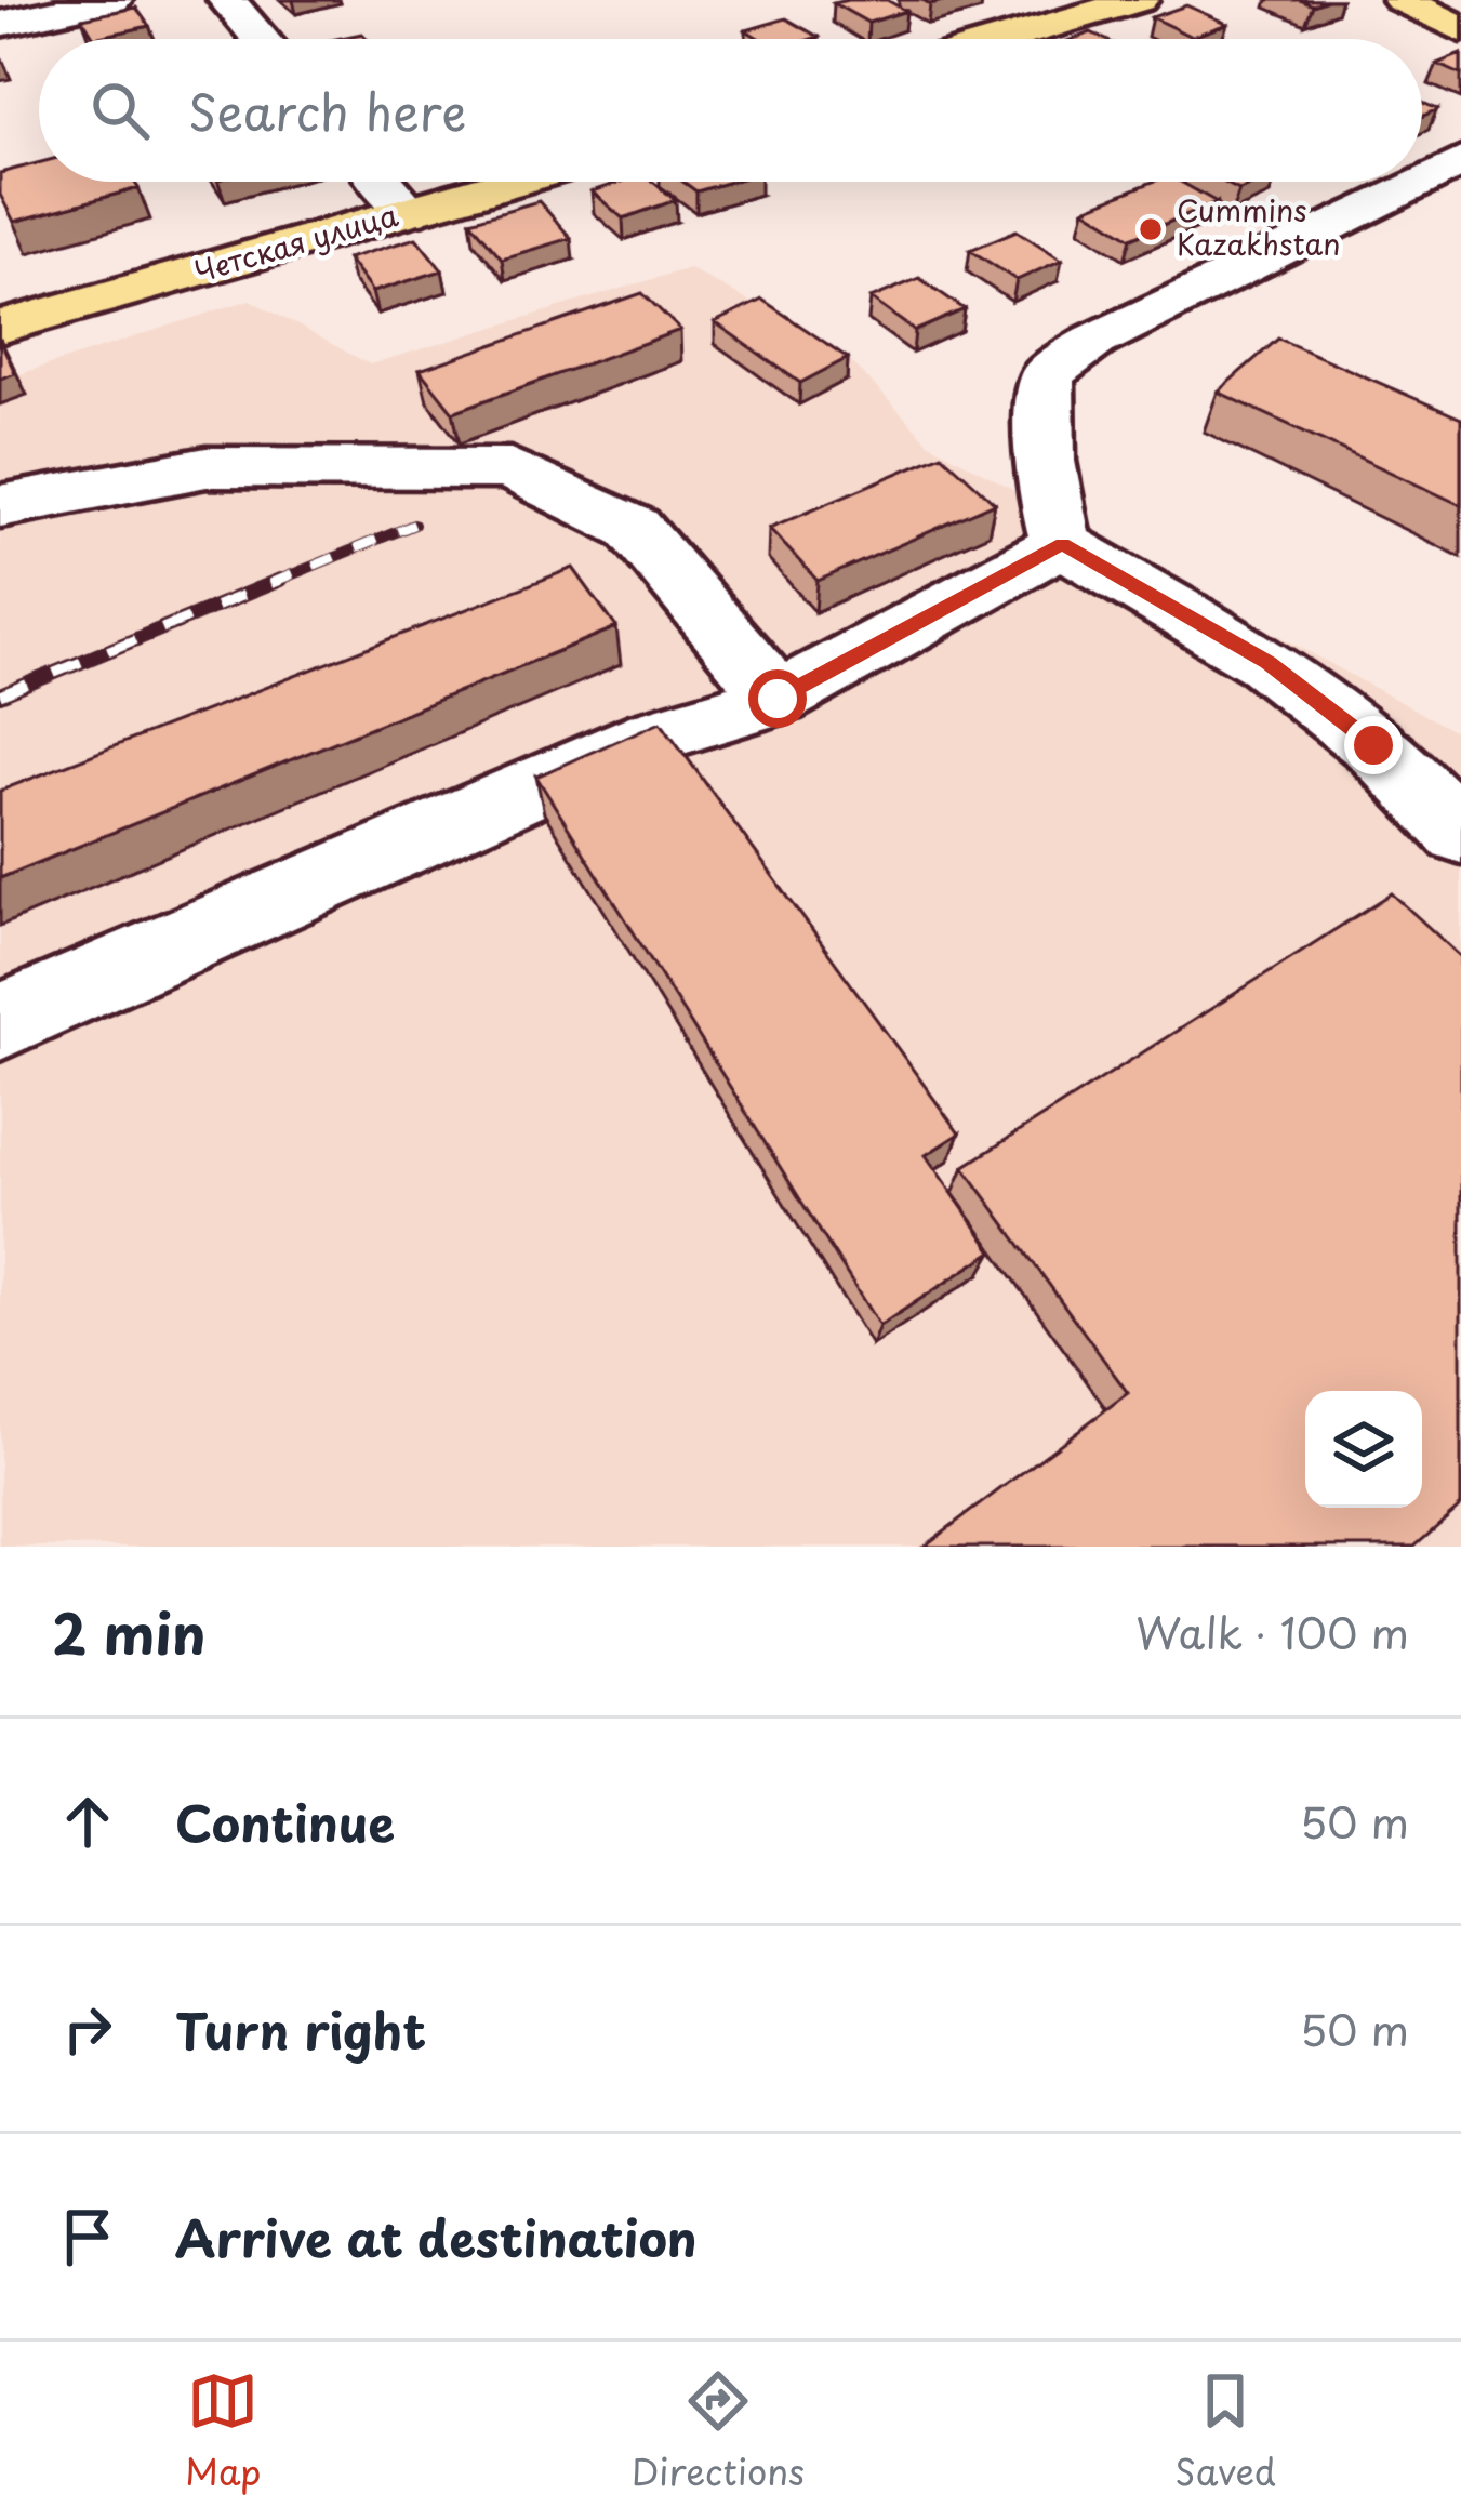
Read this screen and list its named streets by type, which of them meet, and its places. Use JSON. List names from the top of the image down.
{
  "streets": {
    "main road": ["Четская улица"]
  },
  "places": ["Cummins Kazakhstan"],
  "page": {
    "search": "Search here",
    "heading": ["2 min", "Walk · 100 m"],
    "list": [
      ["Continue", "50 m"],
      ["Turn right", "50 m"],
      "Arrive at destination"
    ],
    "nav": ["Map", "Directions", "Saved"]
  }
}
